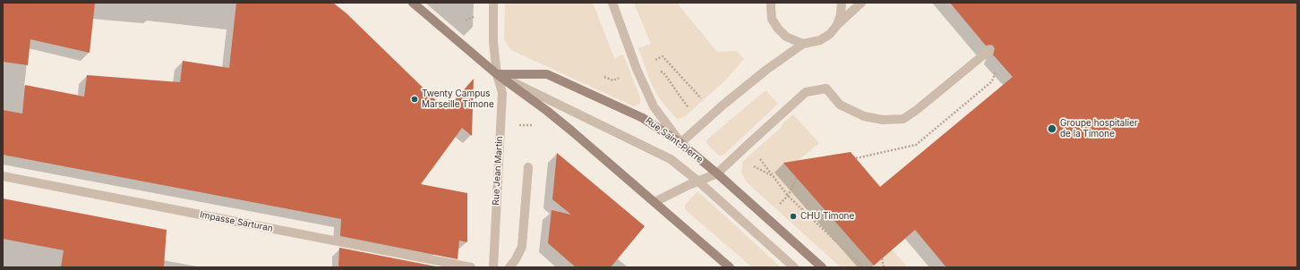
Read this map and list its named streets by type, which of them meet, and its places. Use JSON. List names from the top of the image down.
{
  "streets": {
    "main road": ["Rue Saint-Pierre"],
    "street": ["Rue Jean Martin", "Impasse Sarturan"]
  },
  "crossings": [
    ["Rue Saint-Pierre", "Rue Jean Martin"]
  ],
  "places": ["Twenty Campus Marseille Timone", "Groupe hospitalier de la Timone", "CHU Timone"]
}
